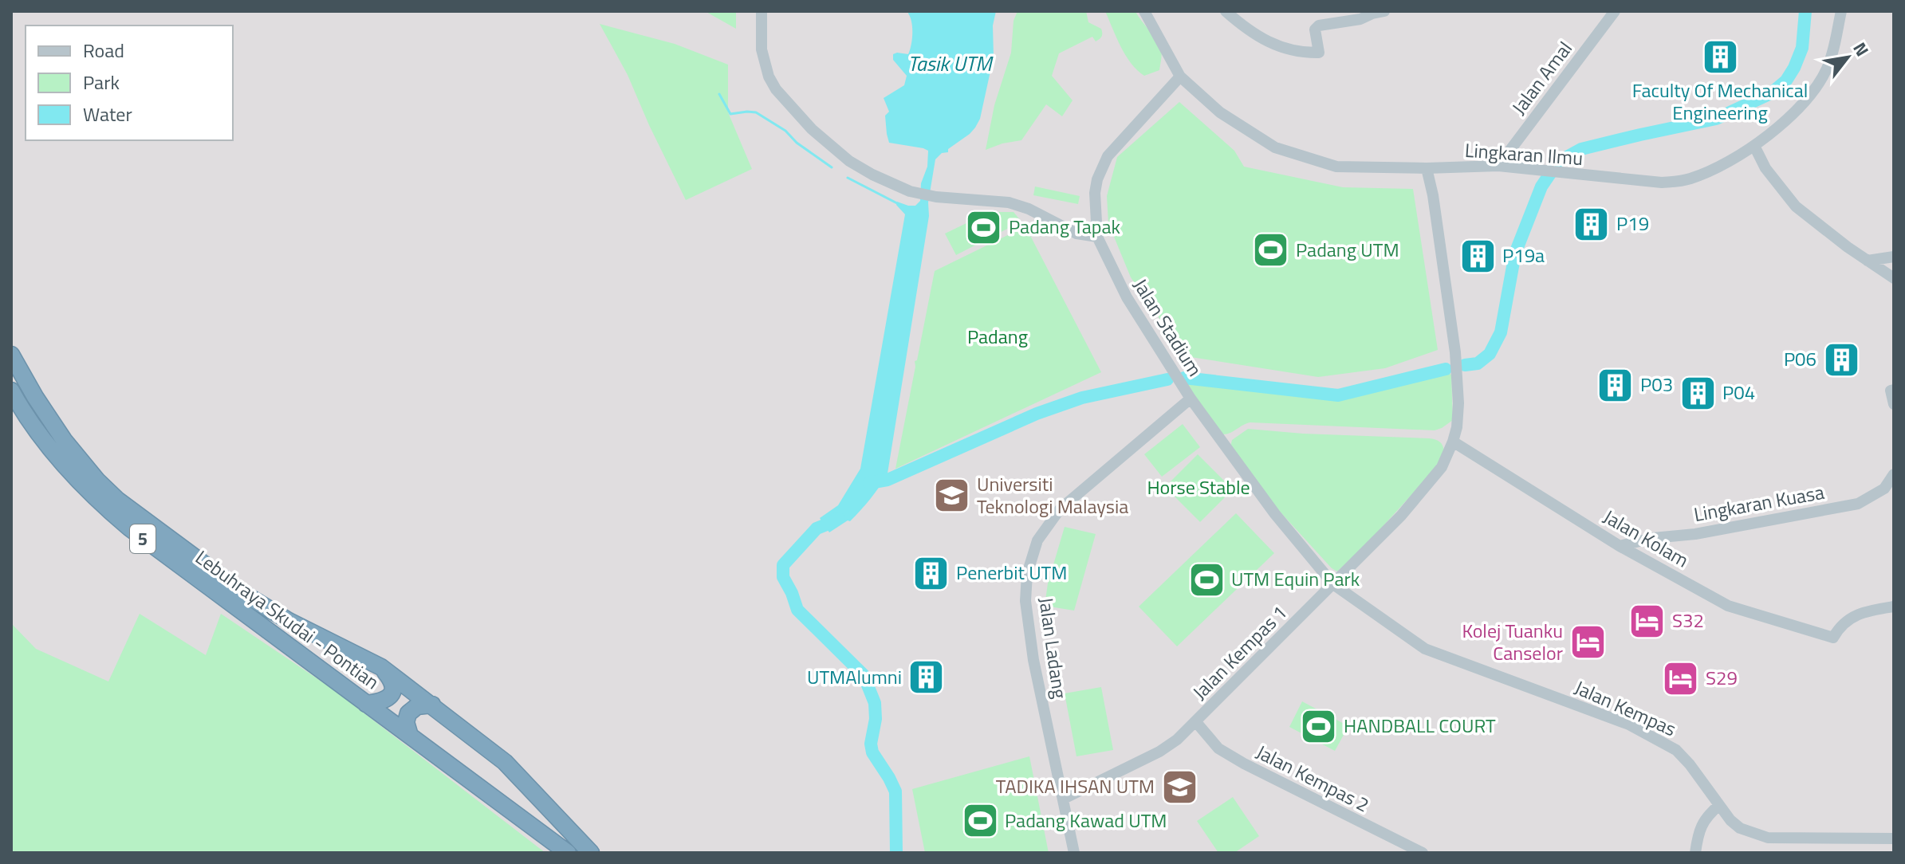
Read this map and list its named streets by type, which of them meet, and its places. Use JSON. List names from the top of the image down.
{
  "streets": {
    "highway": ["5", "Lebuhraya Skudai - Pontian"],
    "street": [
      "Jalan Amal",
      "Lingkaran Ilmu",
      "Jalan Stadium",
      "Lingkaran Kuasa",
      "Jalan Kolam",
      "Jalan Ladang",
      "Jalan Kempas 1",
      "Jalan Kempas",
      "Jalan Kempas 2"
    ]
  },
  "crossings": [
    ["Jalan Amal", "Lingkaran Ilmu"],
    ["Lingkaran Ilmu", "Jalan Stadium"],
    ["Lingkaran Ilmu", "Jalan Kempas 1"],
    ["Jalan Stadium", "Jalan Ladang"],
    ["Jalan Stadium", "Jalan Kempas 1"],
    ["Jalan Stadium", "Jalan Kempas"],
    ["Lingkaran Kuasa", "Jalan Kolam"],
    ["Jalan Kolam", "Jalan Kempas 1"],
    ["Jalan Ladang", "Jalan Kempas 1"],
    ["Jalan Kempas 1", "Jalan Kempas"],
    ["Jalan Kempas 1", "Jalan Kempas 2"]
  ],
  "water": ["Tasik UTM"],
  "parks": ["Padang", "Horse Stable"],
  "places": {
    "building": [
      "Faculty Of Mechanical Engineering",
      "P19",
      "P19a",
      "P06",
      "P03",
      "P04",
      "Penerbit UTM",
      "UTMAlumni"
    ],
    "sports": [
      "Padang Tapak",
      "Padang UTM",
      "UTM Equin Park",
      "HANDBALL COURT",
      "Padang Kawad UTM"
    ],
    "school or university": ["Universiti Teknologi Malaysia", "TADIKA IHSAN UTM"],
    "hotel": ["S32", "Kolej Tuanku Canselor", "S29"]
  },
  "legend": ["Road", "Park", "Water"],
  "north": "top right"
}
